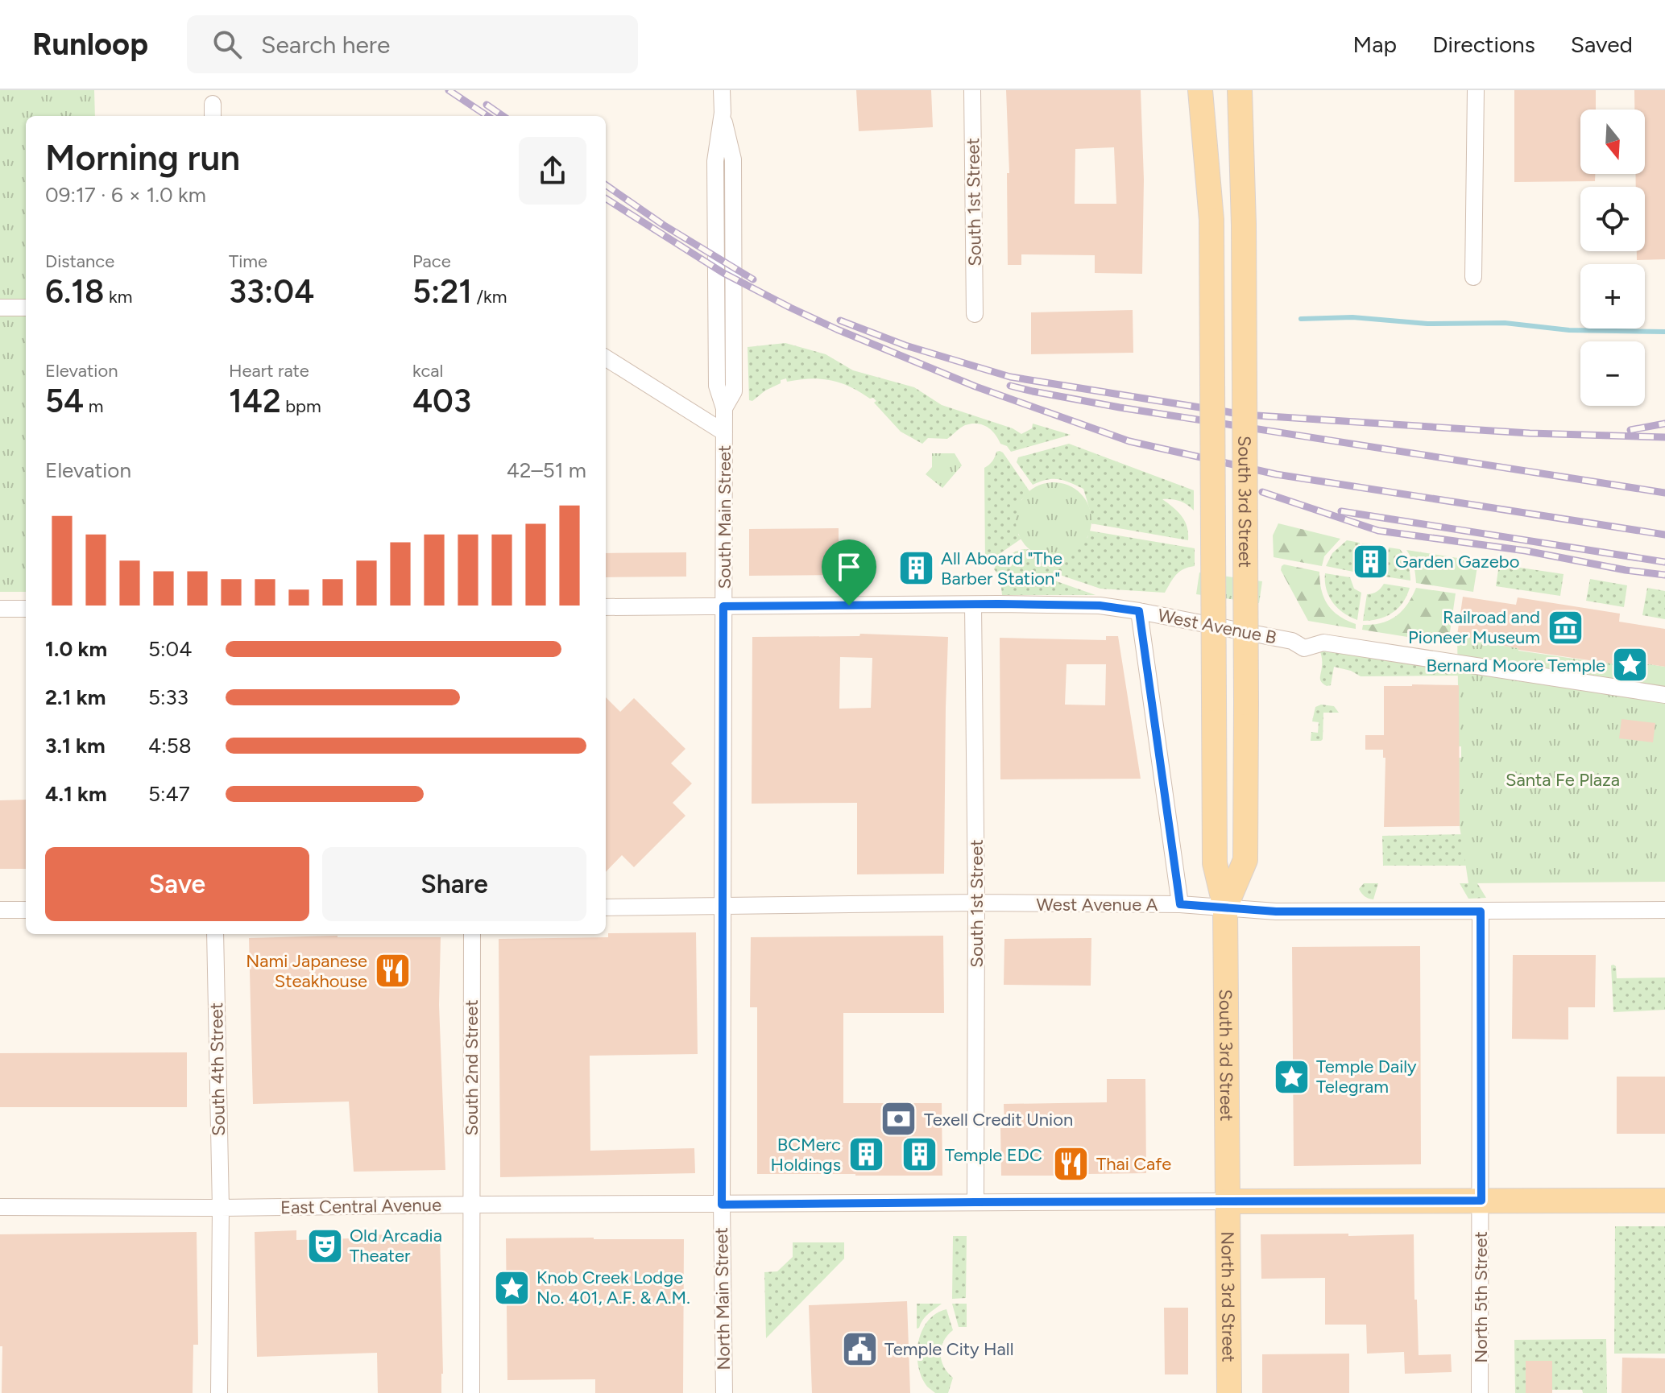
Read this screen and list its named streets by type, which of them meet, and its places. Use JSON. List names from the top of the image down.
{
  "streets": {
    "main road": ["South 3rd Street", "North 3rd Street"],
    "street": [
      "South 1st Street",
      "South Main Street",
      "West Avenue B",
      "West Avenue A",
      "South 2nd Street",
      "South 4th Street",
      "East Central Avenue",
      "North 5th Street",
      "North Main Street"
    ]
  },
  "crossings": [
    ["South 1st Street", "West Avenue B"],
    ["South 1st Street", "West Avenue A"],
    ["South 1st Street", "East Central Avenue"],
    ["South 3rd Street", "West Avenue A"],
    ["South 3rd Street", "East Central Avenue"],
    ["South 3rd Street", "North 3rd Street"],
    ["South Main Street", "West Avenue B"],
    ["South Main Street", "West Avenue A"],
    ["South Main Street", "East Central Avenue"],
    ["South Main Street", "North Main Street"],
    ["West Avenue A", "North 5th Street"],
    ["South 2nd Street", "East Central Avenue"],
    ["South 4th Street", "East Central Avenue"],
    ["East Central Avenue", "North 3rd Street"],
    ["East Central Avenue", "North Main Street"]
  ],
  "parks": ["Santa Fe Plaza"],
  "places": {
    "building": [
      "Garden Gazebo",
      "All Aboard \"The Barber Station\"",
      "BCMerc Holdings",
      "Temple EDC"
    ],
    "museum": ["Railroad and Pioneer Museum"],
    "place": ["Bernard Moore Temple", "Temple Daily Telegram", "Knob Creek Lodge No. 401, A.F. & A.M."],
    "restaurant": ["Nami Japanese Steakhouse", "Thai Cafe"],
    "bank": ["Texell Credit Union"],
    "theatre": ["Old Arcadia Theater"],
    "public building": ["Temple City Hall"]
  },
  "north": "bottom",
  "page": {
    "header": "Runloop",
    "search": "Search here",
    "nav": ["Map", "Directions", "Saved"],
    "map_buttons": ["+", "−"],
    "heading": ["Morning run", "09:17 · 6 × 1.0 km"],
    "stats": [
      ["Distance", "6.18 km"],
      ["Time", "33:04"],
      ["Pace", "5:21 /km"],
      ["Elevation", "54 m"],
      ["Heart rate", "142 bpm"],
      ["kcal", "403"]
    ],
    "chart": ["Elevation", "42–51 m"],
    "list": [
      {
        "name": "1.0 km",
        "note": "5:04"
      },
      {
        "name": "2.1 km",
        "note": "5:33"
      },
      {
        "name": "3.1 km",
        "note": "4:58"
      },
      {
        "name": "4.1 km",
        "note": "5:47"
      }
    ],
    "buttons": ["Save", "Share"]
  }
}
